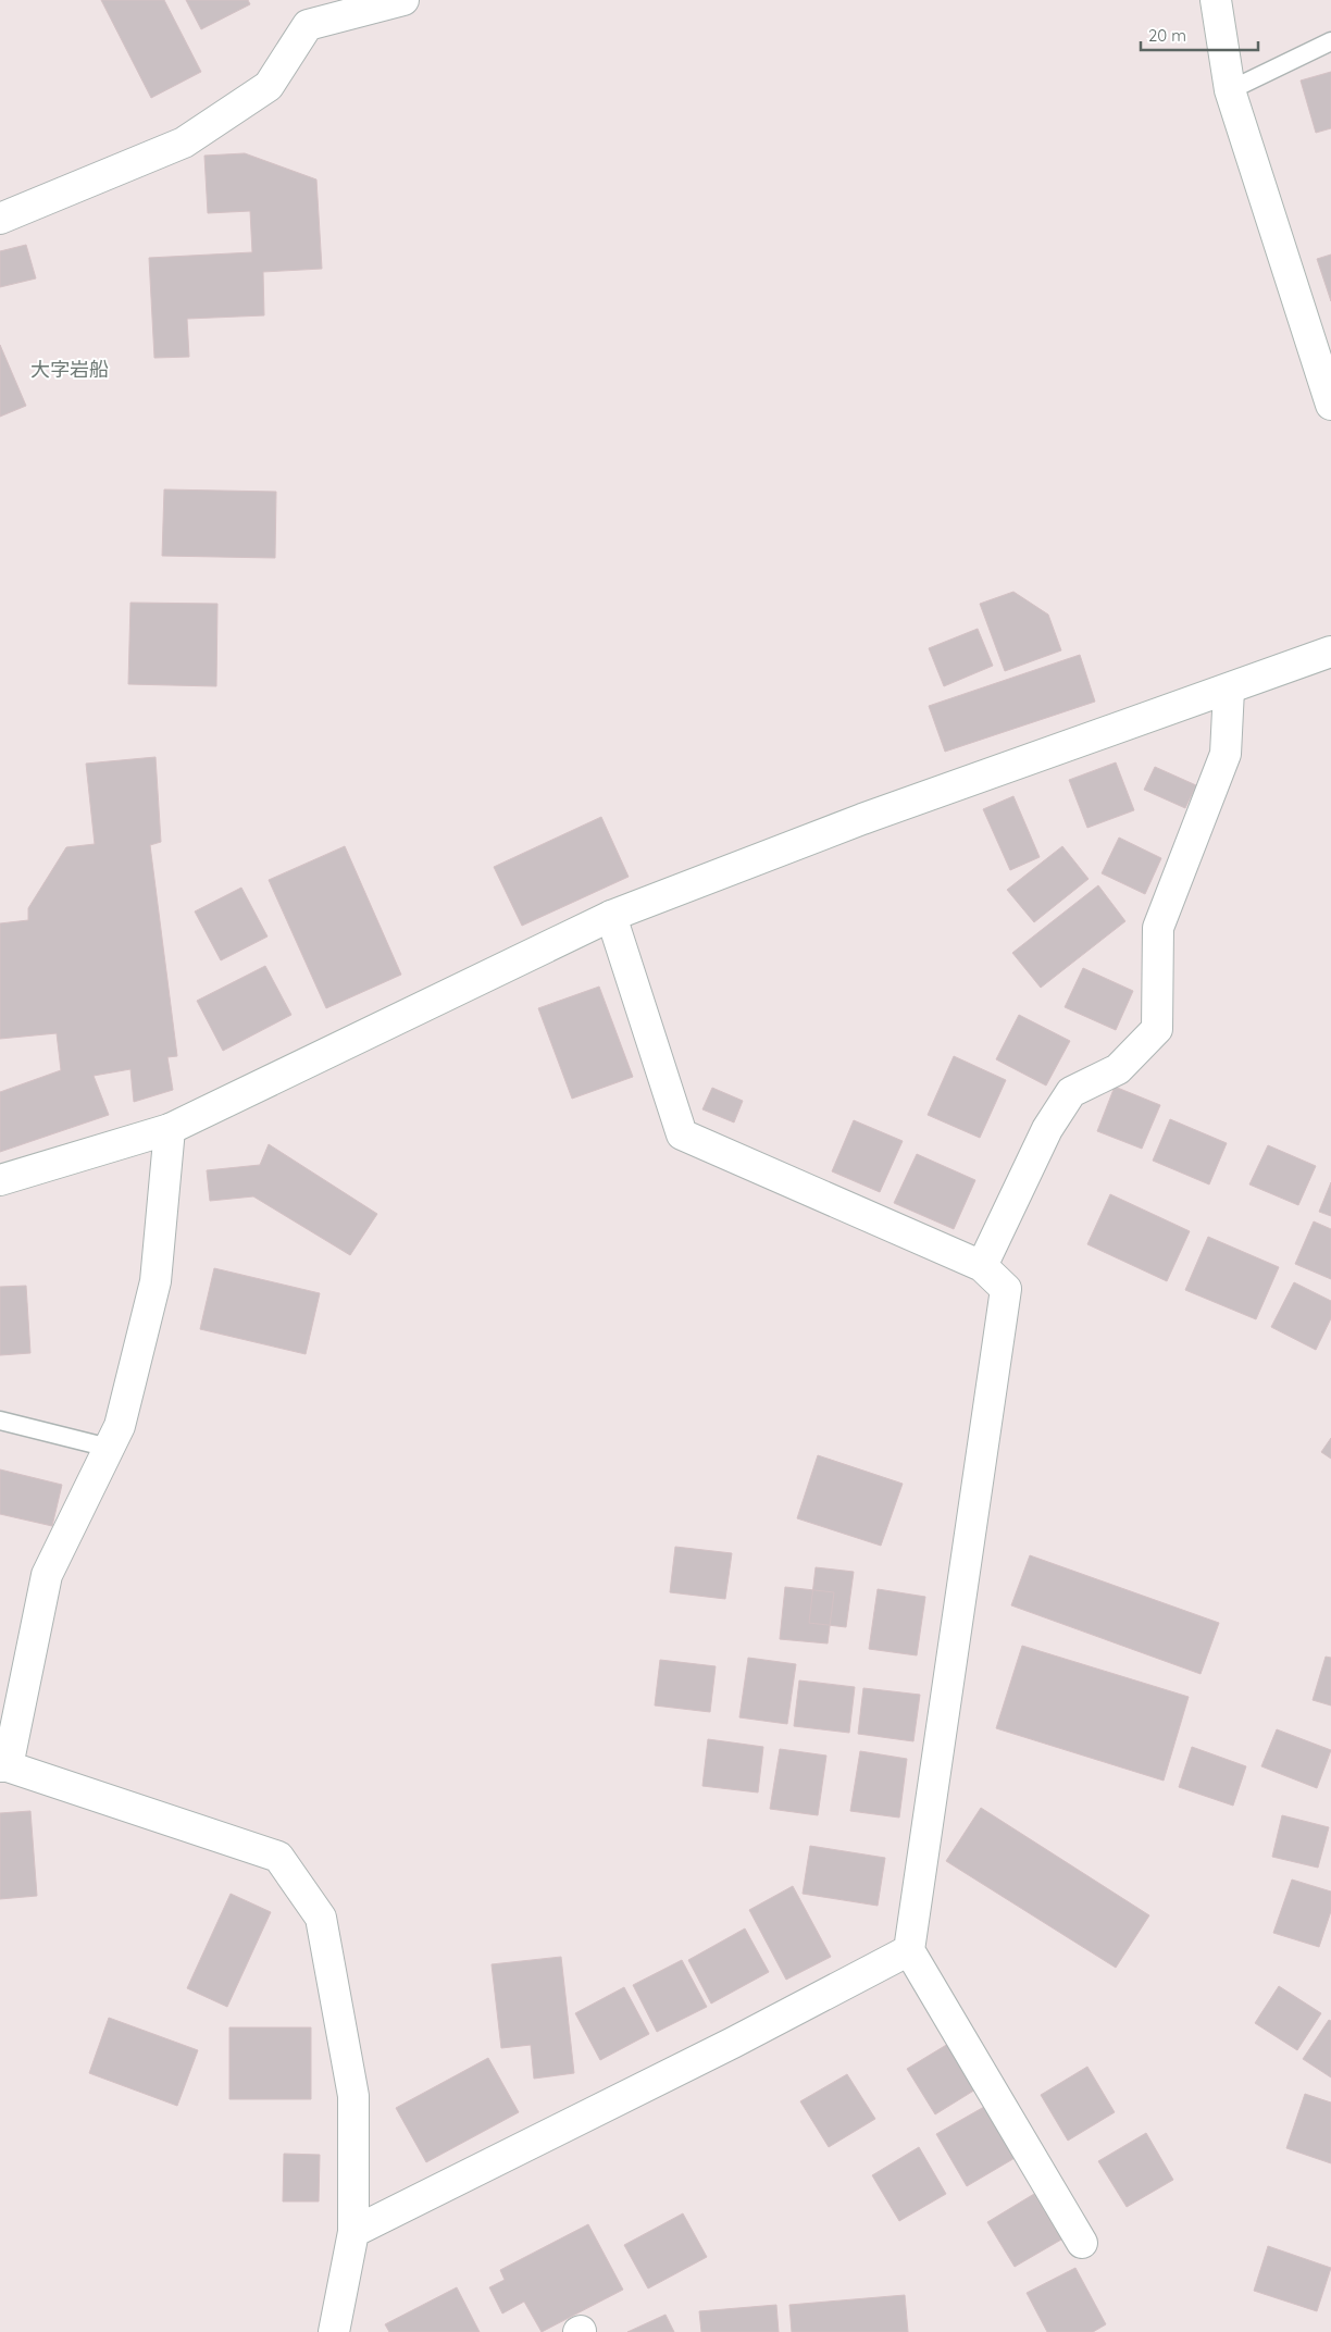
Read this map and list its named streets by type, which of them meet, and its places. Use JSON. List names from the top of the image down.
{
  "districts": ["大字岩船"],
  "scale_bar": "20 m"
}
